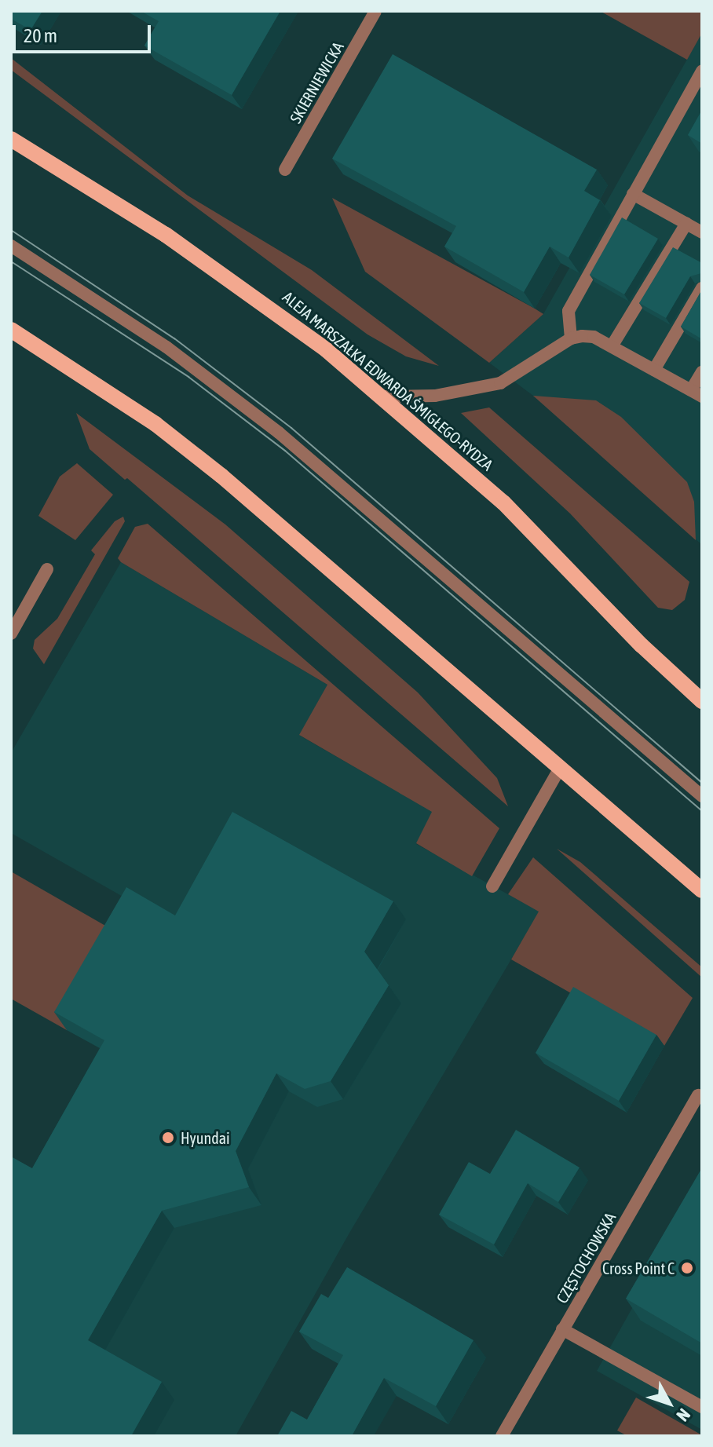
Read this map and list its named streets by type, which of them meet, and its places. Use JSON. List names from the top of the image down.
{
  "streets": {
    "main road": ["ALEJA MARSZAŁKA EDWARDA ŚMIGŁEGO-RYDZA"],
    "street": ["SKIERNIEWICKA", "CZĘSTOCHOWSKA"]
  },
  "places": ["Hyundai", "Cross Point C"],
  "scale_bar": "20 m",
  "north": "bottom right"
}
